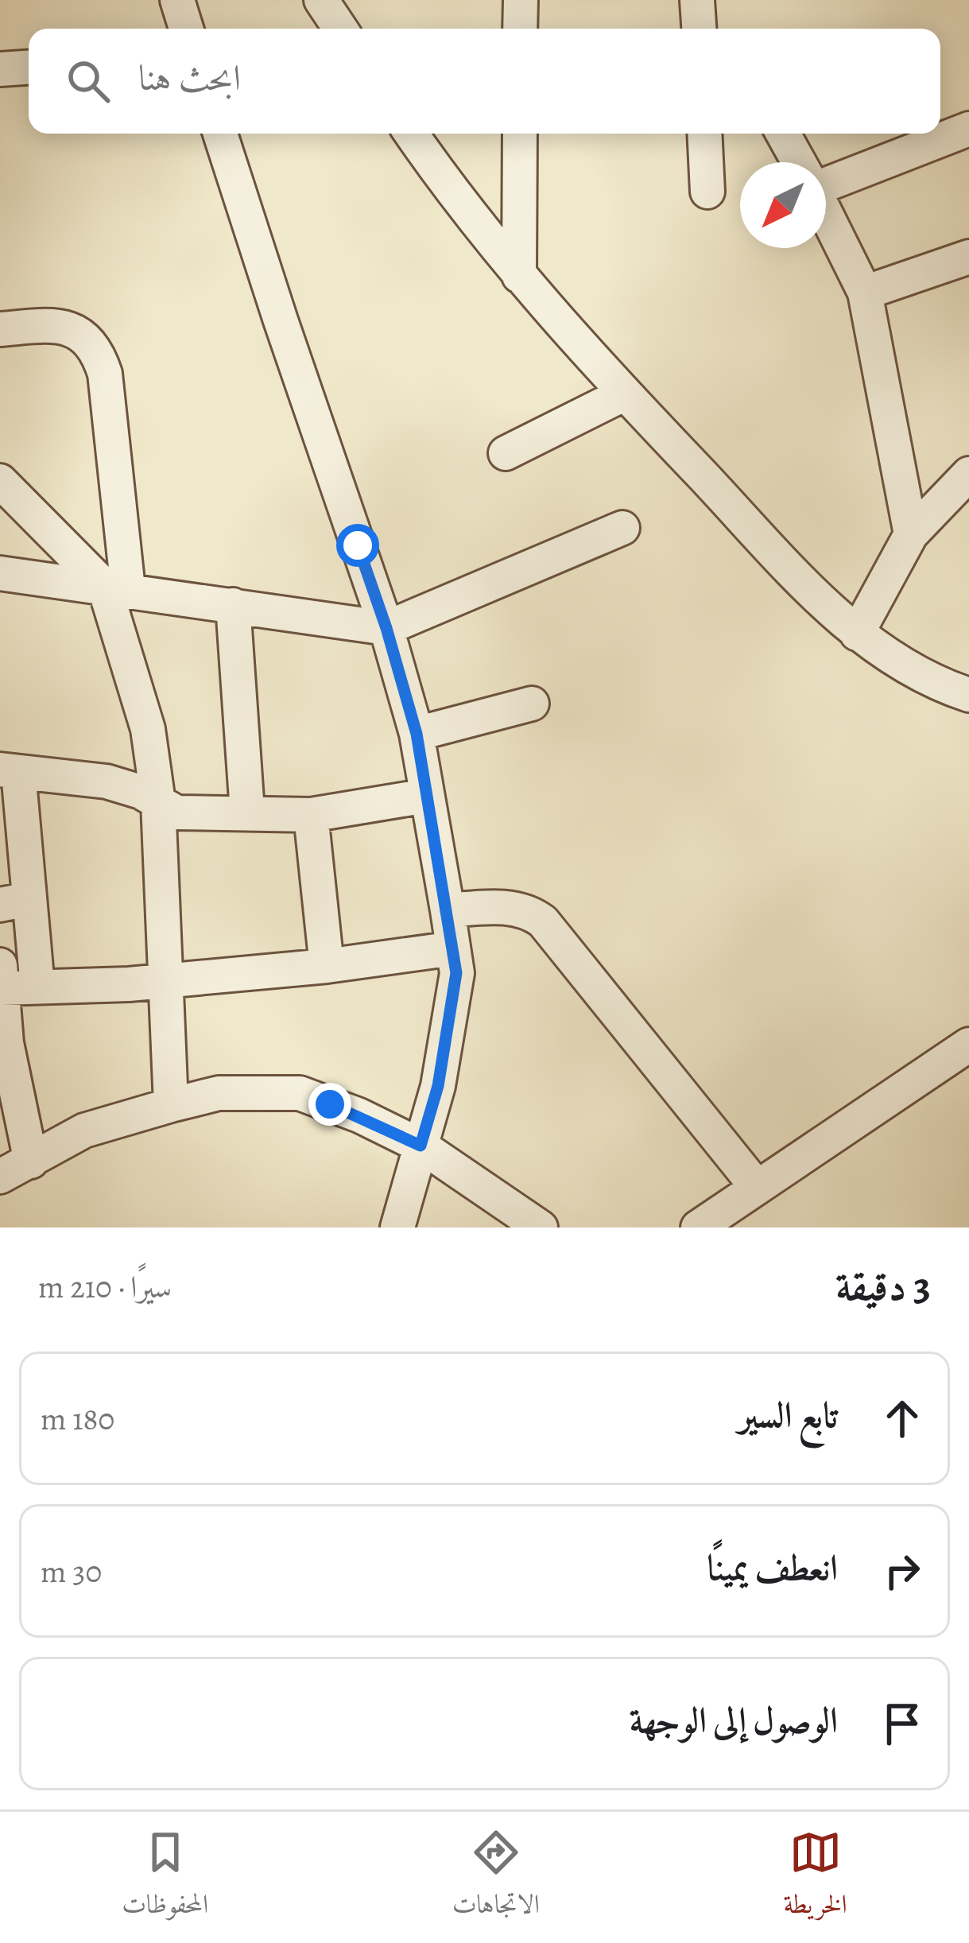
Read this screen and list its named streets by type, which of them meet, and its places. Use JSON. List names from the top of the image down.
{
  "north": "bottom left",
  "page": {
    "search": "ابحث هنا",
    "heading": ["3 دقيقة", "سيرًا · 210 m"],
    "list": [
      ["تابع السير", "180 m"],
      ["انعطف يمينًا", "30 m"],
      "الوصول إلى الوجهة"
    ],
    "nav": ["الخريطة", "الاتجاهات", "المحفوظات"]
  }
}
